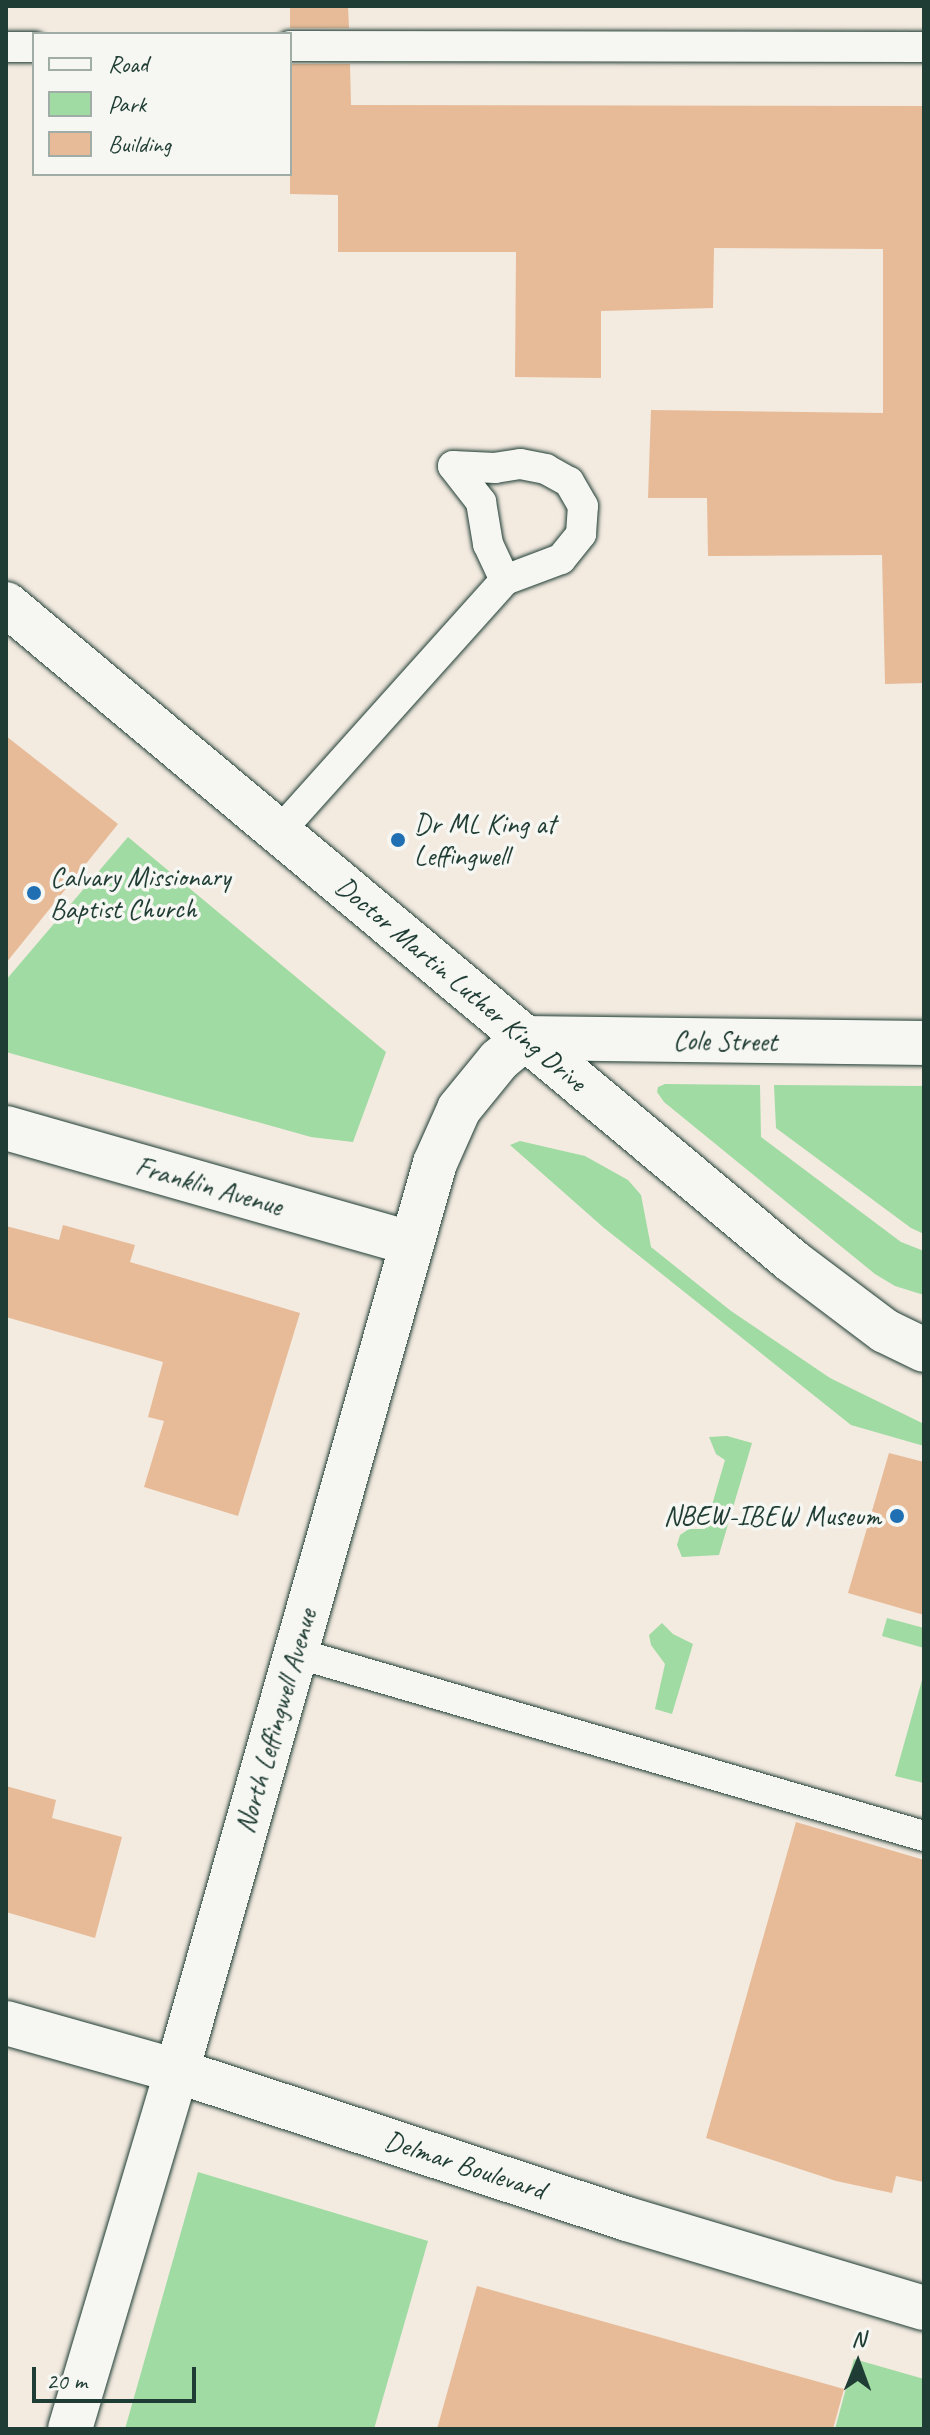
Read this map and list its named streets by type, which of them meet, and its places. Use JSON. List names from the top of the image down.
{
  "streets": {
    "street": [
      "Doctor Martin Luther King Drive",
      "Cole Street",
      "Franklin Avenue",
      "North Leffingwell Avenue",
      "Delmar Boulevard"
    ]
  },
  "crossings": [
    ["Doctor Martin Luther King Drive", "Cole Street"],
    ["Doctor Martin Luther King Drive", "North Leffingwell Avenue"],
    ["Cole Street", "North Leffingwell Avenue"],
    ["Franklin Avenue", "North Leffingwell Avenue"],
    ["North Leffingwell Avenue", "Delmar Boulevard"]
  ],
  "places": ["Dr ML King at Leffingwell", "Calvary Missionary Baptist Church", "NBEW-IBEW Museum"],
  "legend": ["Road", "Park", "Building"],
  "scale_bar": "20 m",
  "north": "top"
}
